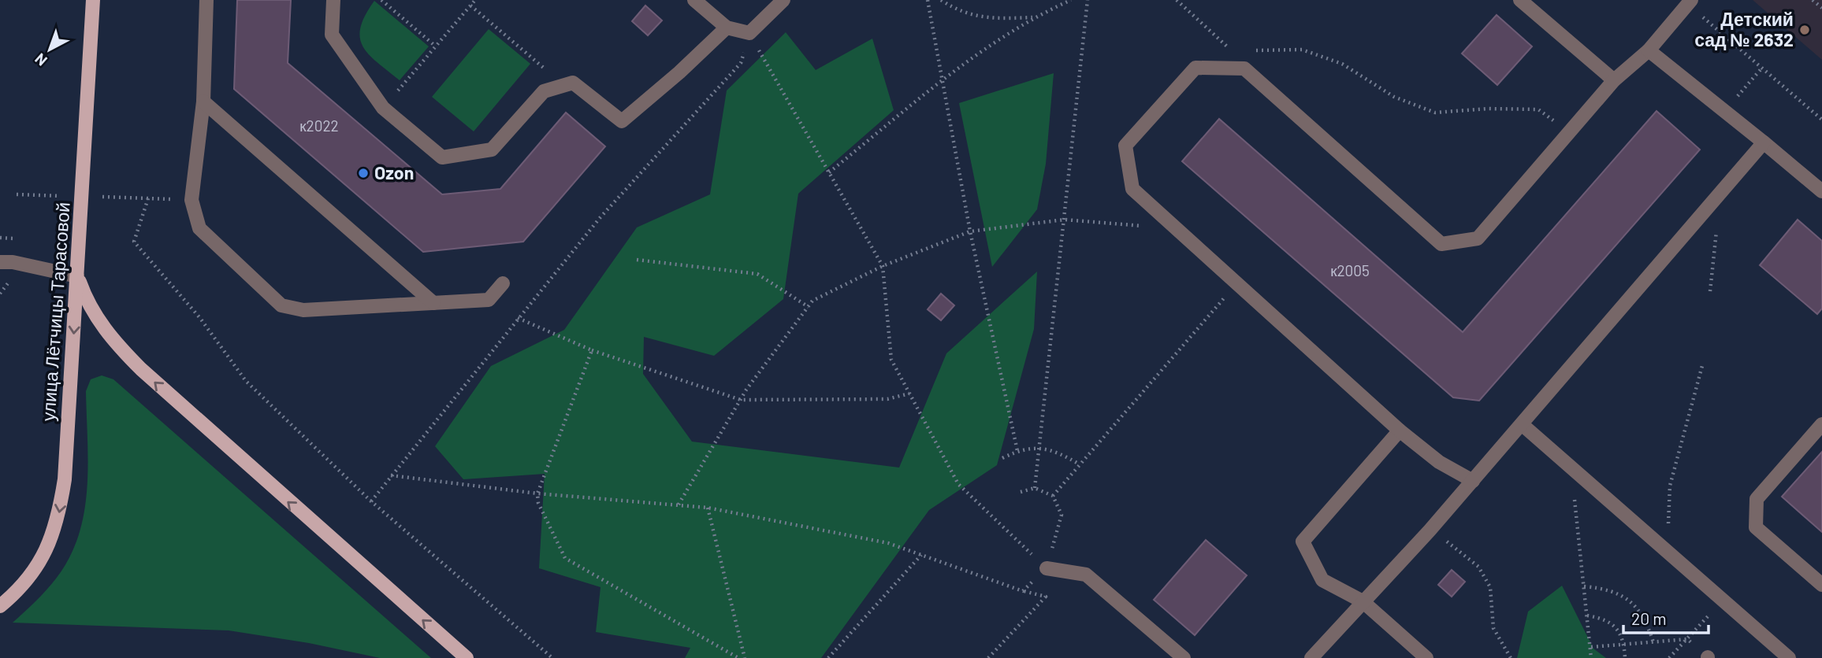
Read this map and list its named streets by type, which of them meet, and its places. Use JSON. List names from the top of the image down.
{
  "streets": {
    "main road": ["улица Лётчицы Тарасовой"]
  },
  "one_way": ["улица Лётчицы Тарасовой"],
  "places": ["Детский сад № 2632", "Ozon"],
  "house_numbers": ["к2022", "к2005"],
  "scale_bar": "20 m",
  "north": "bottom left"
}
